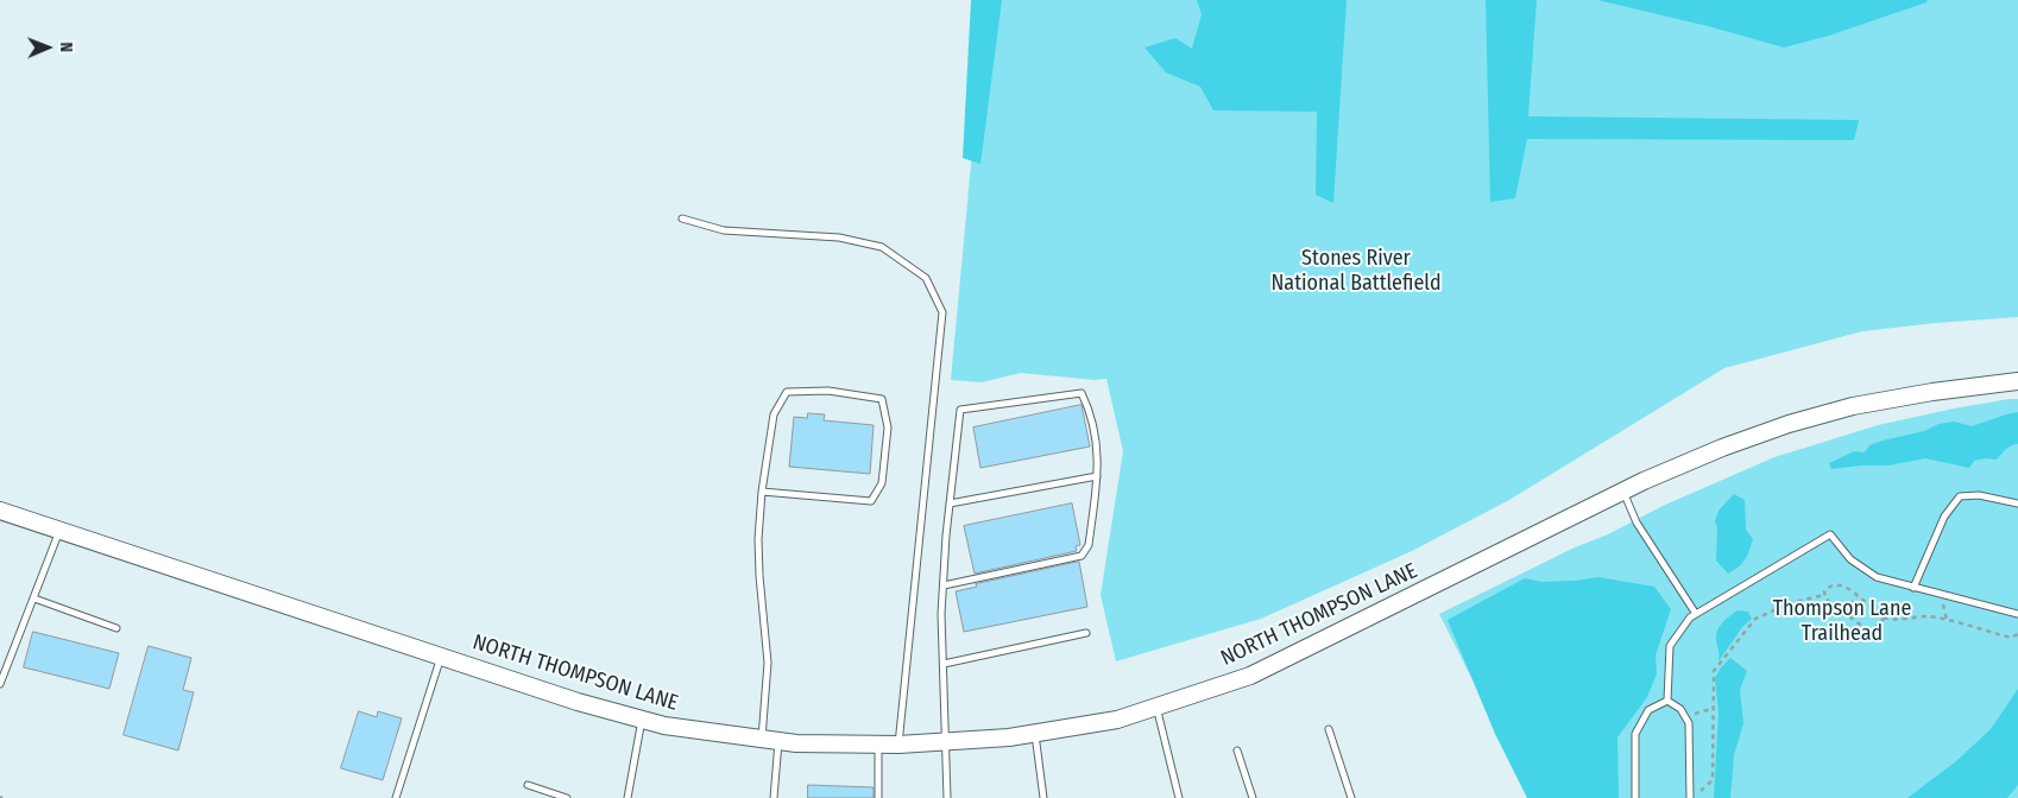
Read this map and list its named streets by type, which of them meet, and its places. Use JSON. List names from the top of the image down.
{
  "streets": {
    "main road": ["NORTH THOMPSON LANE"]
  },
  "parks": ["Stones River National Battlefield", "Thompson Lane Trailhead"],
  "north": "right"
}
